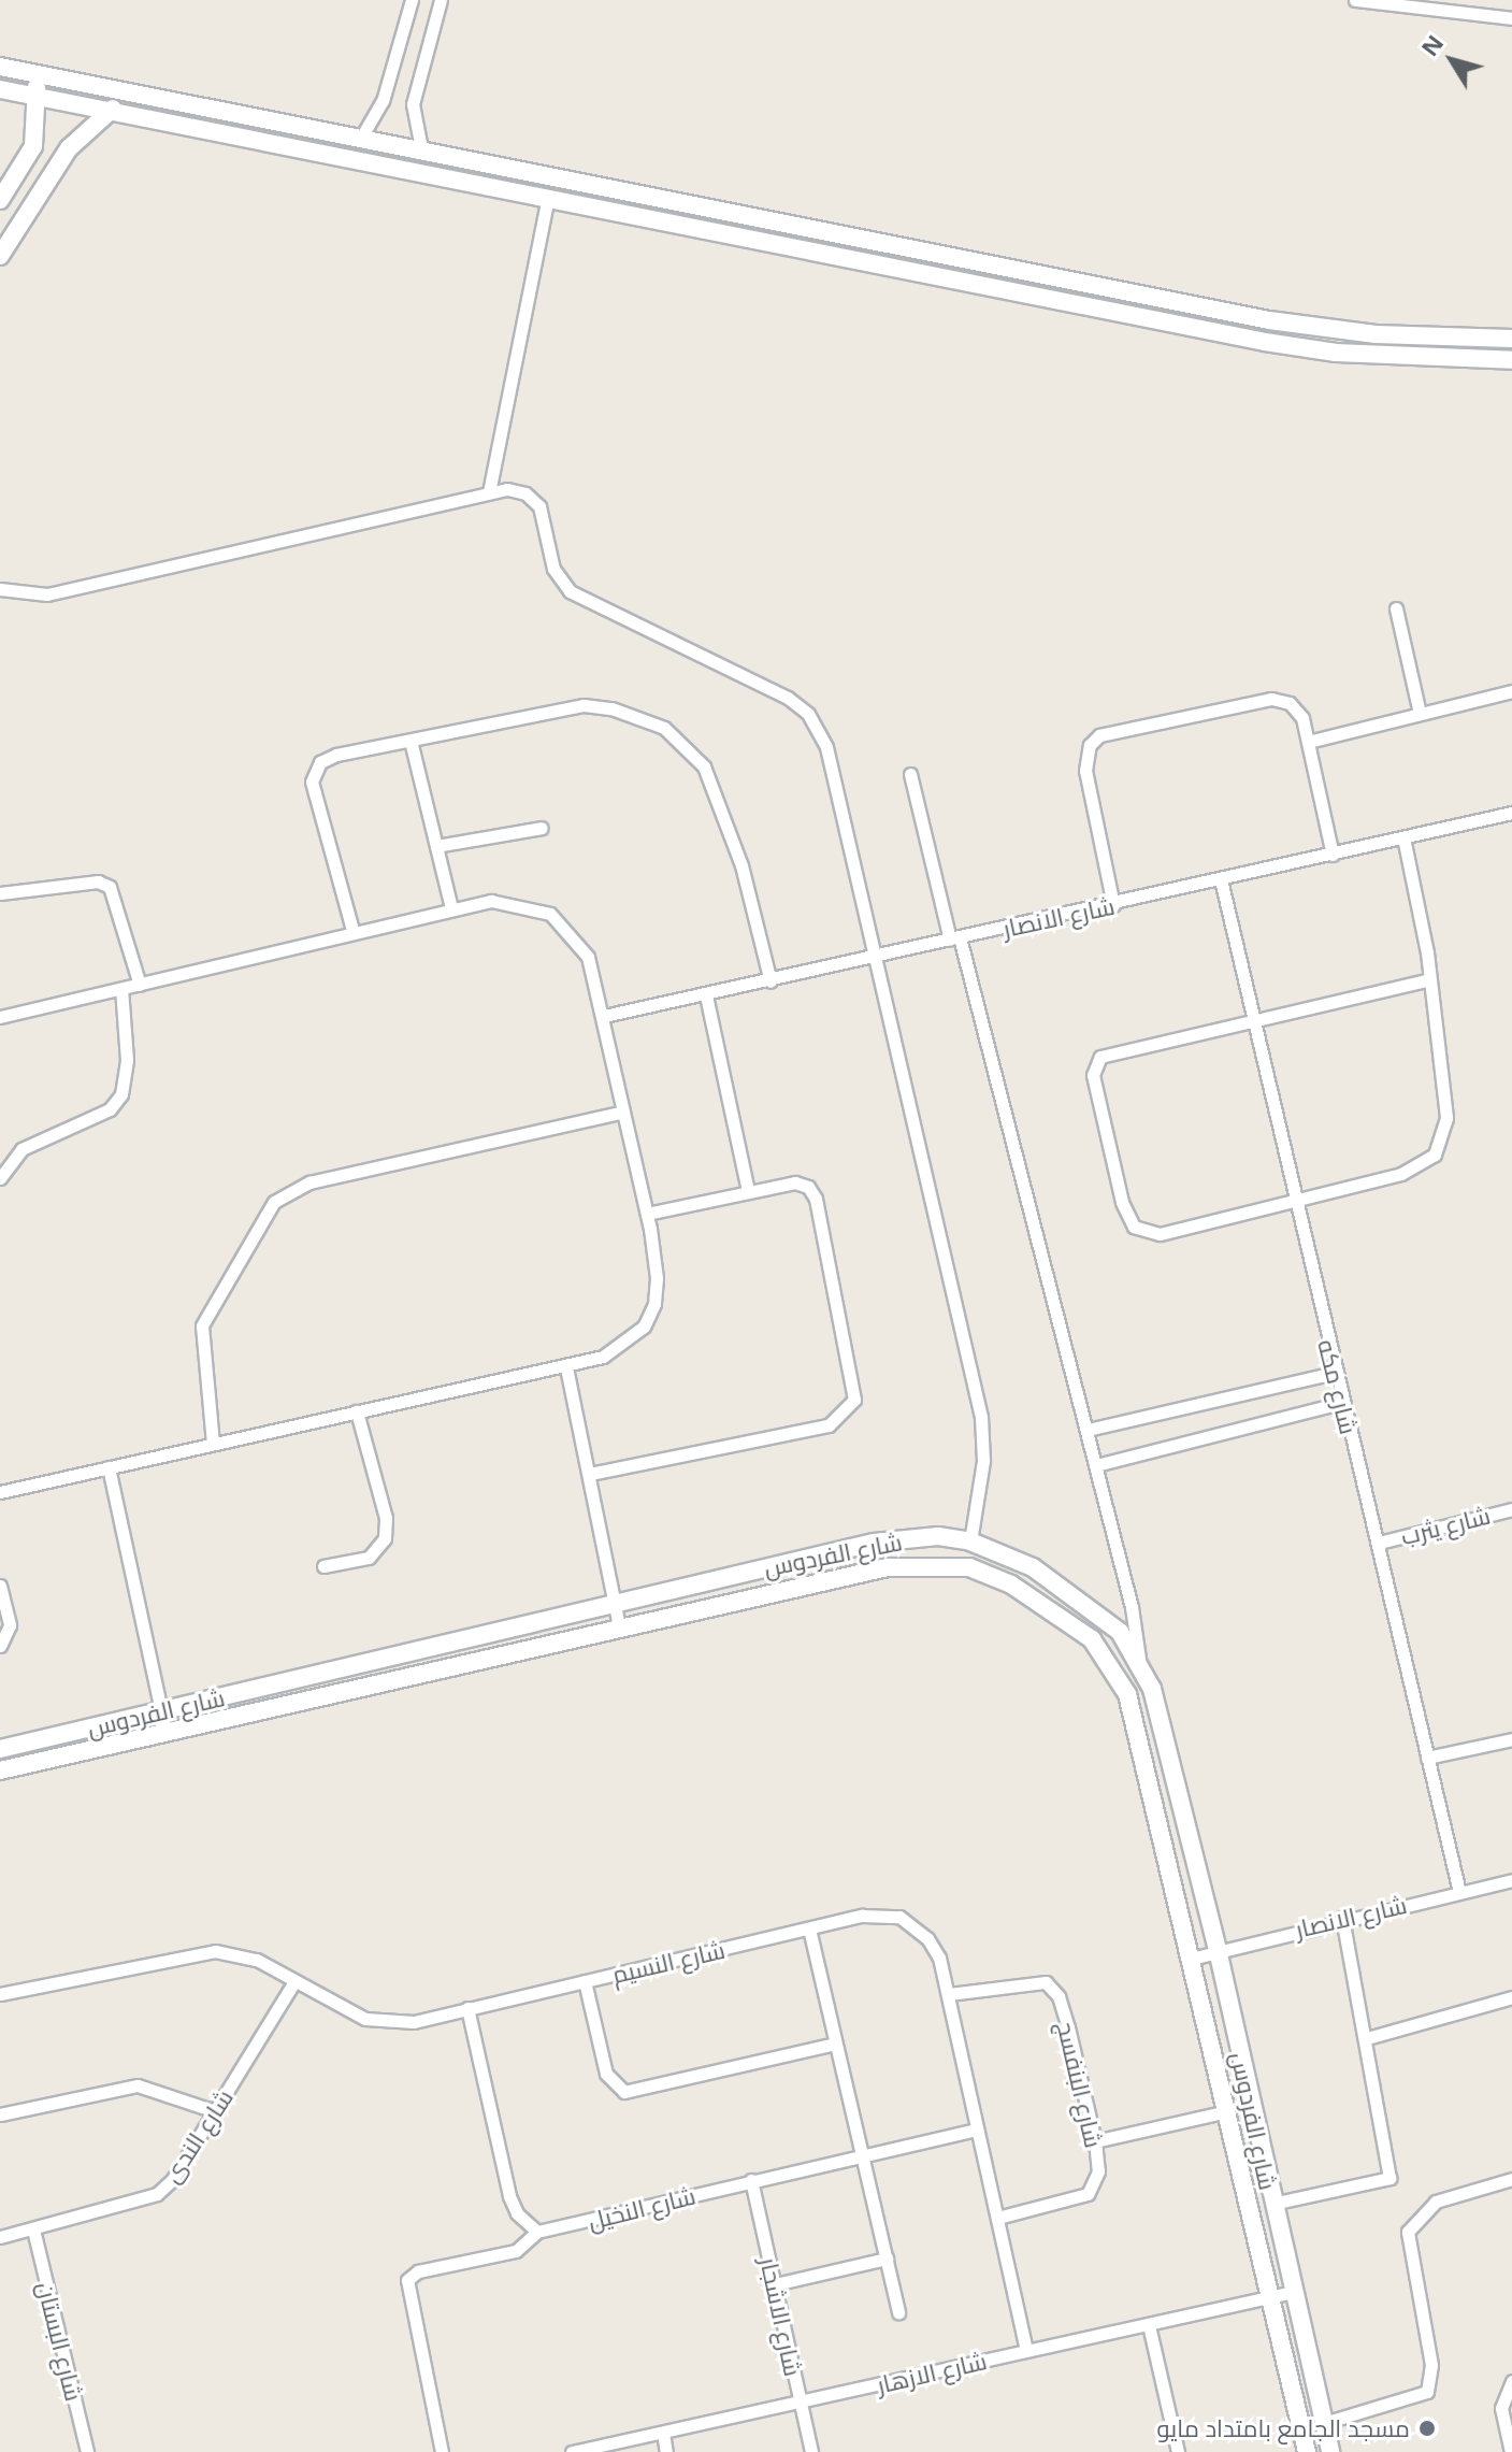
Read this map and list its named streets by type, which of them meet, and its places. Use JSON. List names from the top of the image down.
{
  "streets": {
    "street": [
      "شارع الانصار",
      "شارع مكه",
      "شارع يثرب",
      "شارع الفردوس",
      "شارع النسيم",
      "شارع البنفسج",
      "شارع الندى",
      "شارع النخيل",
      "شارع الاشجار",
      "شارع البستان",
      "شارع الازهار"
    ]
  },
  "crossings": [
    ["شارع الانصار", "شارع مكه"],
    ["شارع الانصار", "شارع الفردوس"],
    ["شارع مكه", "شارع يثرب"],
    ["شارع الفردوس", "شارع الازهار"],
    ["شارع النسيم", "شارع البنفسج"],
    ["شارع النسيم", "شارع الندى"],
    ["شارع النسيم", "شارع النخيل"],
    ["شارع النسيم", "شارع الازهار"],
    ["شارع الندى", "شارع البستان"],
    ["شارع النخيل", "شارع الاشجار"],
    ["شارع الاشجار", "شارع الازهار"]
  ],
  "places": ["مسجد الجامع بامتداد مايو"],
  "north": "top left"
}
